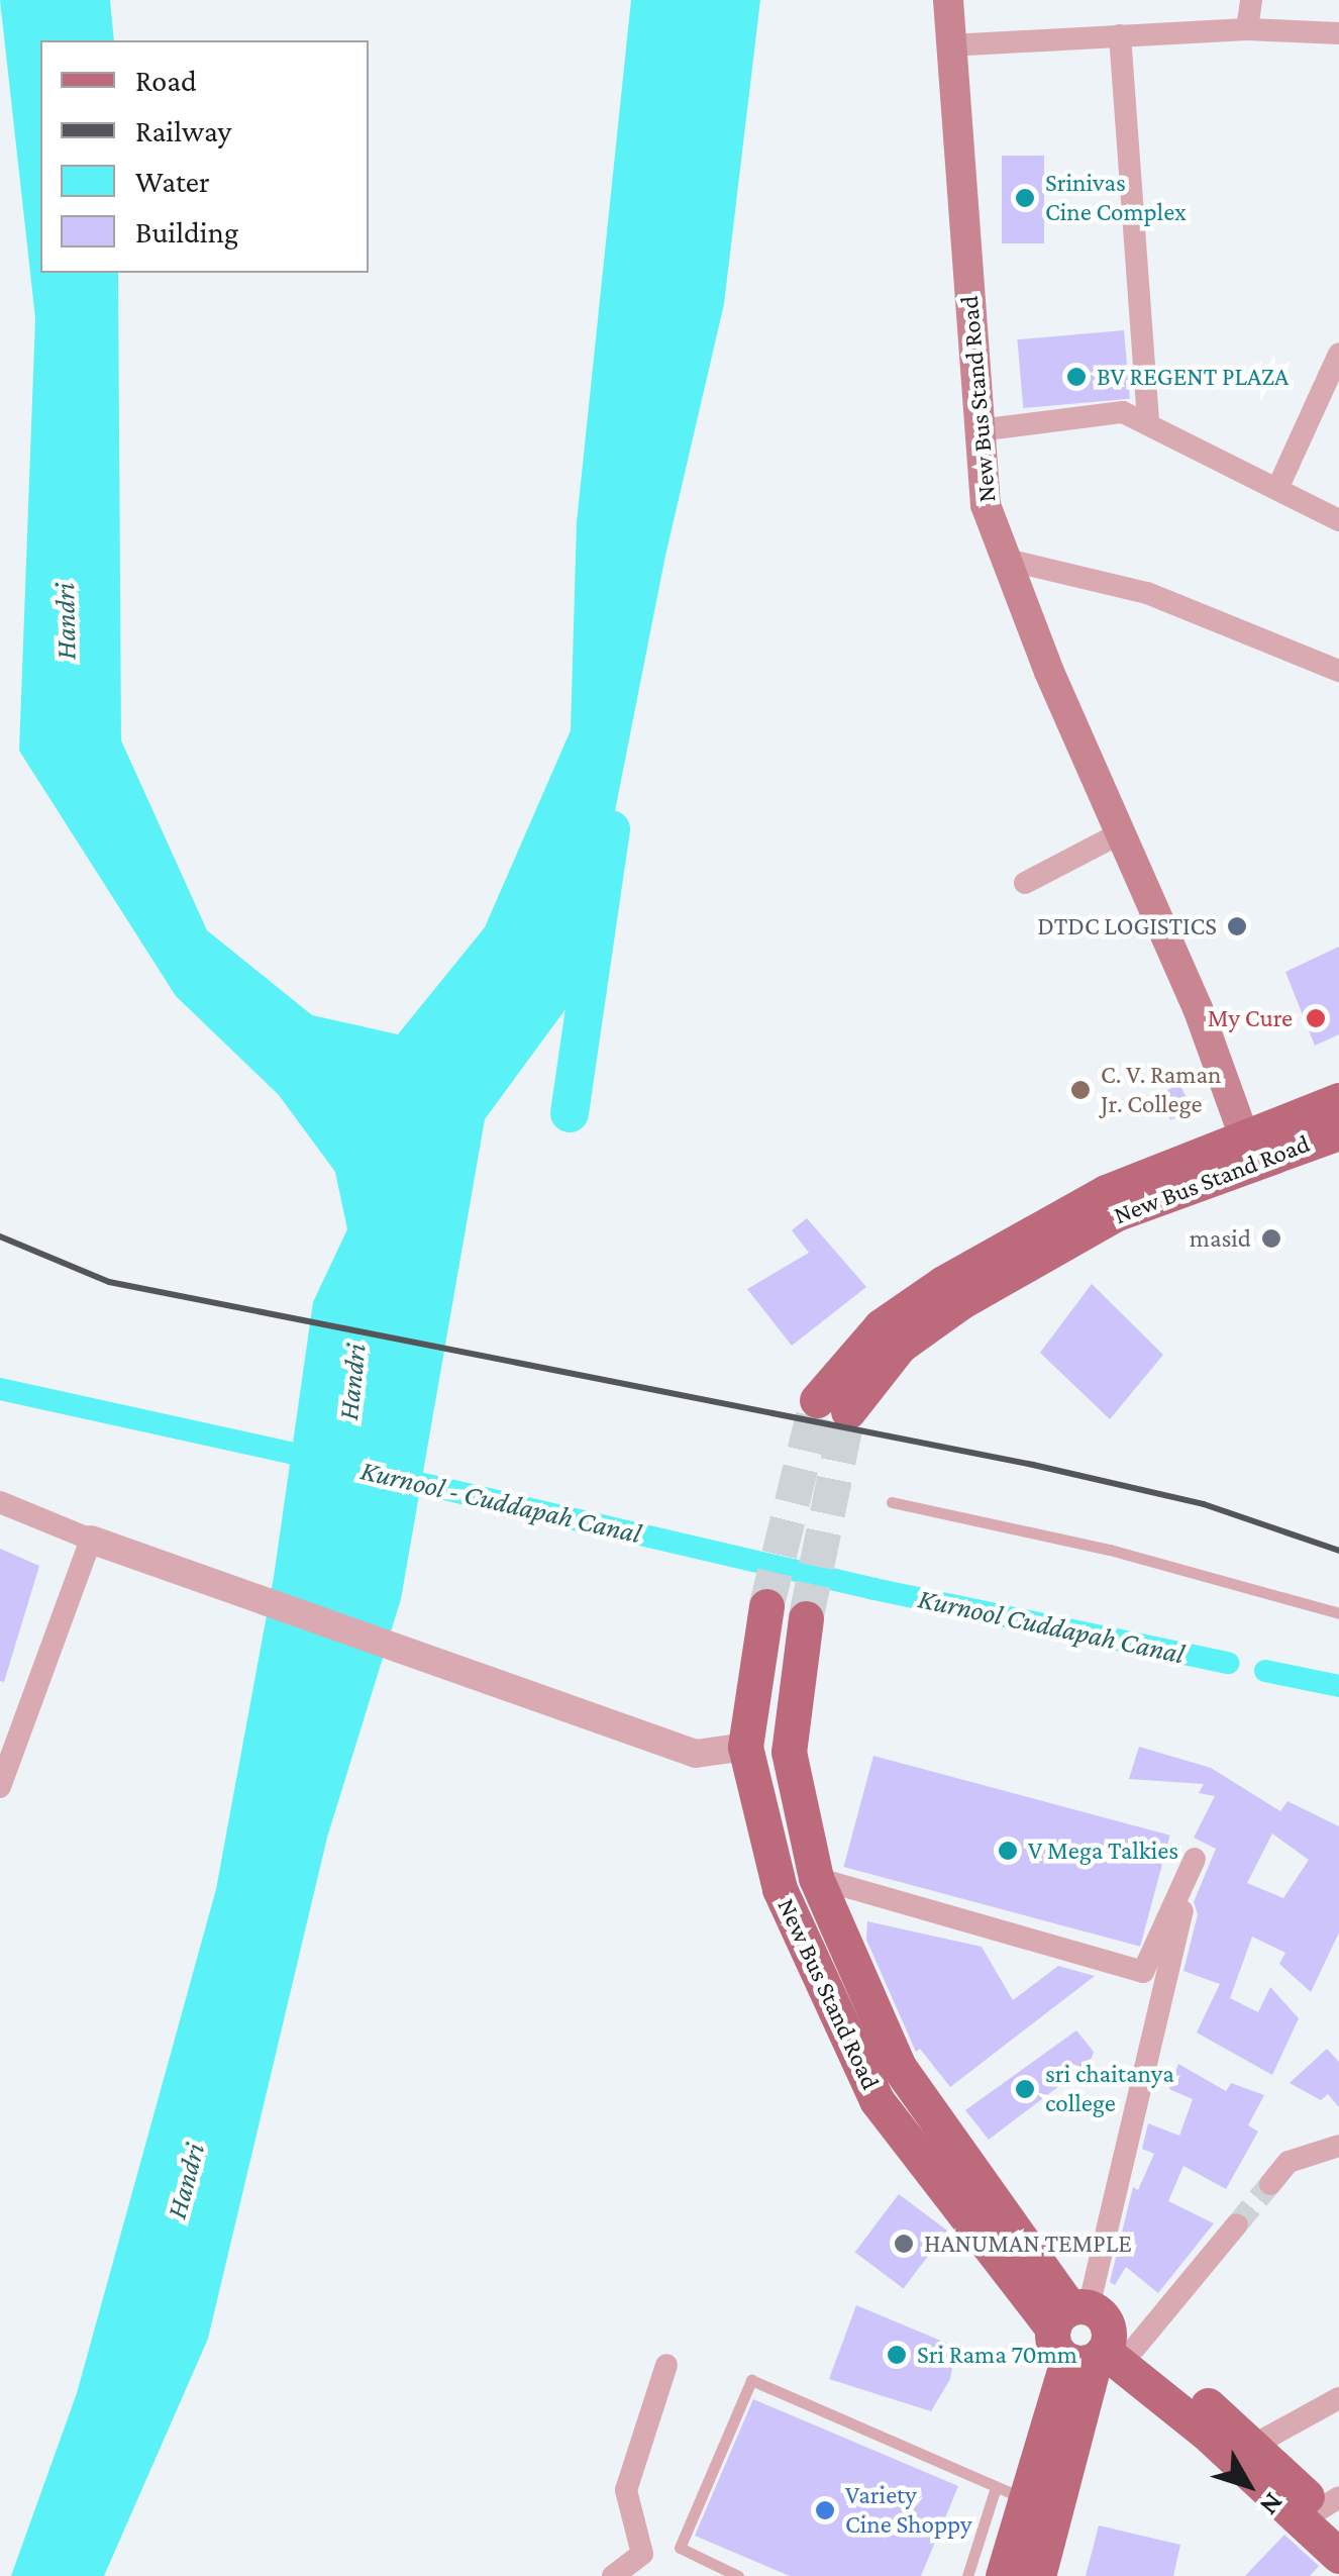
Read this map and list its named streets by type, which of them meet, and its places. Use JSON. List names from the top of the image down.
{
  "streets": {
    "main road": ["New Bus Stand Road"]
  },
  "water": ["Handri", "Kurnool - Cuddapah Canal", "Kurnool Cuddapah Canal"],
  "places": [
    "Srinivas Cine Complex",
    "BV REGENT PLAZA",
    "DTDC LOGISTICS",
    "My Cure",
    "C. V. Raman Jr. College",
    "masid",
    "V Mega Talkies",
    "sri chaitanya college",
    "HANUMAN TEMPLE",
    "Sri Rama 70mm",
    "Variety Cine Shoppy"
  ],
  "legend": [
    "Road",
    "Railway",
    "Water",
    "Building"
  ],
  "north": "bottom right"
}
